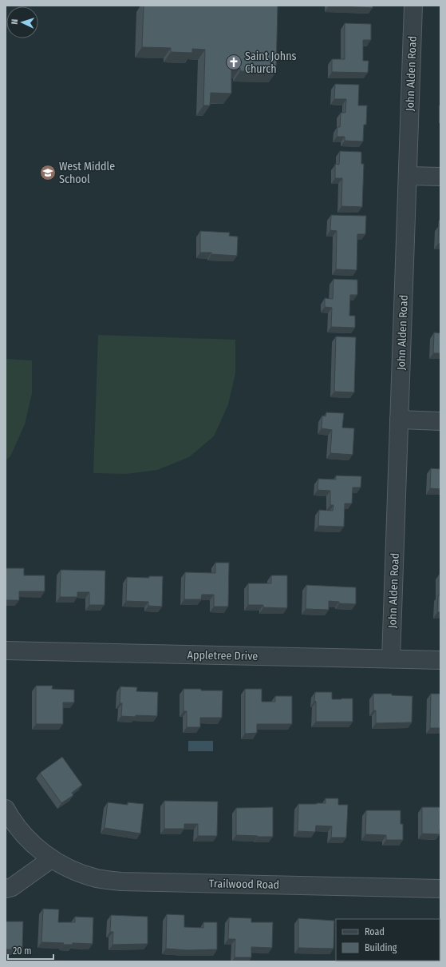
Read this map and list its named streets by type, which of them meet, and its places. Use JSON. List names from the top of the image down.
{
  "streets": {
    "street": ["John Alden Road", "Appletree Drive", "Trailwood Road"]
  },
  "crossings": [
    ["John Alden Road", "Appletree Drive"]
  ],
  "places": {
    "church": ["Saint Johns Church"],
    "school or university": ["West Middle School"]
  },
  "legend": ["Road", "Building"],
  "scale_bar": "20 m",
  "north": "left"
}
